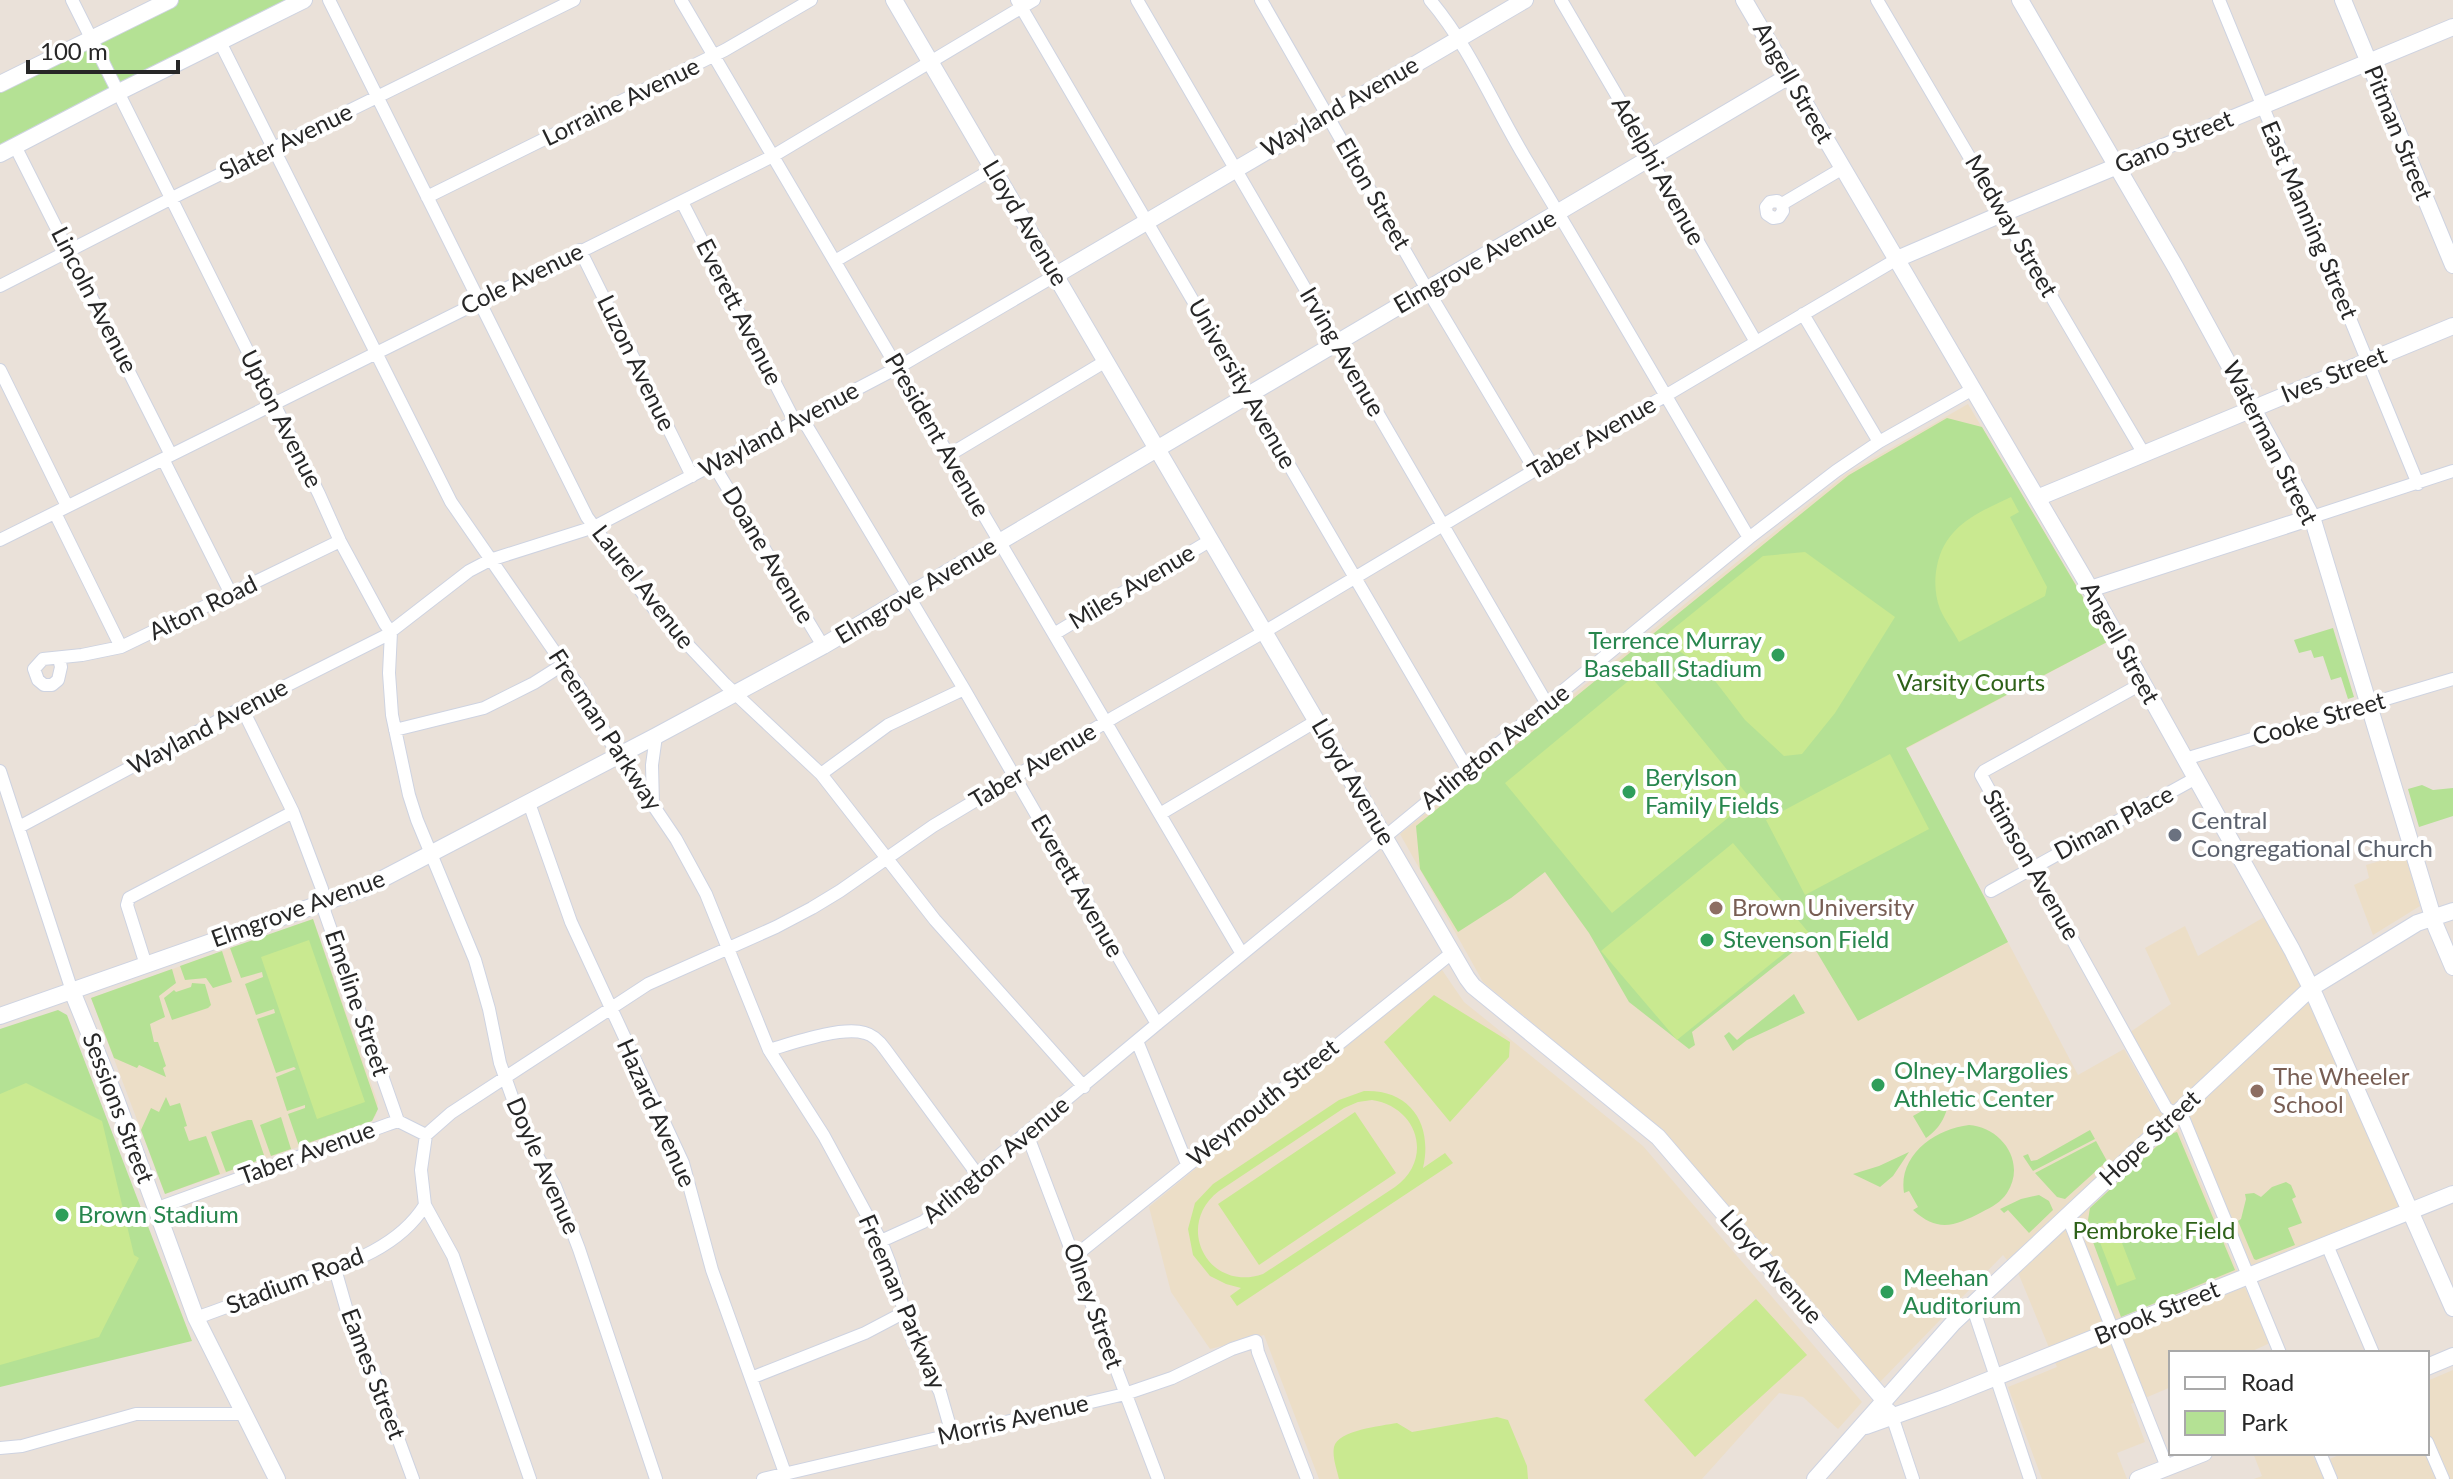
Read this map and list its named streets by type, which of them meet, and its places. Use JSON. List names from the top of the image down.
{
  "streets": {
    "street": [
      "Angell Street",
      "Lorraine Avenue",
      "Wayland Avenue",
      "Pitman Street",
      "Slater Avenue",
      "Gano Street",
      "Adelphi Avenue",
      "Elton Street",
      "East Manning Street",
      "Lloyd Avenue",
      "Medway Street",
      "Elmgrove Avenue",
      "Cole Avenue",
      "Lincoln Avenue",
      "Everett Avenue",
      "Irving Avenue",
      "Luzon Avenue",
      "Ives Street",
      "University Avenue",
      "Upton Avenue",
      "President Avenue",
      "Taber Avenue",
      "Waterman Street",
      "Doane Avenue",
      "Laurel Avenue",
      "Miles Avenue",
      "Alton Road",
      "Cooke Street",
      "Freeman Parkway",
      "Arlington Avenue",
      "Diman Place",
      "Stimson Avenue",
      "Emeline Street",
      "Weymouth Street",
      "Sessions Street",
      "Hazard Avenue",
      "Hope Street",
      "Doyle Avenue",
      "Stadium Road",
      "Olney Street",
      "Brook Street",
      "Eames Street",
      "Morris Avenue"
    ]
  },
  "crossings": [
    ["Angell Street", "Gano Street"],
    ["Angell Street", "Elmgrove Avenue"],
    ["Angell Street", "Ives Street"],
    ["Angell Street", "Taber Avenue"],
    ["Angell Street", "Cooke Street"],
    ["Angell Street", "Arlington Avenue"],
    ["Angell Street", "Diman Place"],
    ["Angell Street", "Stimson Avenue"],
    ["Angell Street", "Hope Street"],
    ["Angell Street", "Brook Street"],
    ["Lorraine Avenue", "President Avenue"],
    ["Lorraine Avenue", "Laurel Avenue"],
    ["Wayland Avenue", "Elton Street"],
    ["Wayland Avenue", "Lloyd Avenue"],
    ["Wayland Avenue", "Everett Avenue"],
    ["Wayland Avenue", "Irving Avenue"],
    ["Wayland Avenue", "Luzon Avenue"],
    ["Wayland Avenue", "University Avenue"],
    ["Wayland Avenue", "Upton Avenue"],
    ["Wayland Avenue", "President Avenue"],
    ["Wayland Avenue", "Doane Avenue"],
    ["Wayland Avenue", "Laurel Avenue"],
    ["Wayland Avenue", "Freeman Parkway"],
    ["Wayland Avenue", "Emeline Street"],
    ["Wayland Avenue", "Sessions Street"],
    ["Pitman Street", "Gano Street"],
    ["Slater Avenue", "Lincoln Avenue"],
    ["Slater Avenue", "Upton Avenue"],
    ["Slater Avenue", "Laurel Avenue"],
    ["Slater Avenue", "Freeman Parkway"],
    ["Gano Street", "East Manning Street"],
    ["Gano Street", "Medway Street"],
    ["Gano Street", "Taber Avenue"],
    ["Gano Street", "Waterman Street"],
    ["Adelphi Avenue", "Elmgrove Avenue"],
    ["Adelphi Avenue", "Taber Avenue"],
    ["Elton Street", "Elmgrove Avenue"],
    ["Elton Street", "Taber Avenue"],
    ["East Manning Street", "Ives Street"],
    ["Lloyd Avenue", "Elmgrove Avenue"],
    ["Lloyd Avenue", "Cole Avenue"],
    ["Lloyd Avenue", "Taber Avenue"],
    ["Lloyd Avenue", "Miles Avenue"],
    ["Lloyd Avenue", "Arlington Avenue"],
    ["Lloyd Avenue", "Weymouth Street"],
    ["Lloyd Avenue", "Hope Street"],
    ["Lloyd Avenue", "Brook Street"],
    ["Medway Street", "Ives Street"],
    ["Elmgrove Avenue", "Everett Avenue"],
    ["Elmgrove Avenue", "Irving Avenue"],
    ["Elmgrove Avenue", "University Avenue"],
    ["Elmgrove Avenue", "President Avenue"],
    ["Elmgrove Avenue", "Doane Avenue"],
    ["Elmgrove Avenue", "Laurel Avenue"],
    ["Elmgrove Avenue", "Freeman Parkway"],
    ["Elmgrove Avenue", "Emeline Street"],
    ["Elmgrove Avenue", "Sessions Street"],
    ["Elmgrove Avenue", "Hazard Avenue"],
    ["Elmgrove Avenue", "Doyle Avenue"],
    ["Cole Avenue", "Lincoln Avenue"],
    ["Cole Avenue", "Everett Avenue"],
    ["Cole Avenue", "Luzon Avenue"],
    ["Cole Avenue", "University Avenue"],
    ["Cole Avenue", "Upton Avenue"],
    ["Cole Avenue", "President Avenue"],
    ["Cole Avenue", "Laurel Avenue"],
    ["Cole Avenue", "Freeman Parkway"],
    ["Lincoln Avenue", "Alton Road"],
    ["Everett Avenue", "Taber Avenue"],
    ["Everett Avenue", "Arlington Avenue"],
    ["Irving Avenue", "Taber Avenue"],
    ["Irving Avenue", "Arlington Avenue"],
    ["Ives Street", "Waterman Street"],
    ["University Avenue", "Taber Avenue"],
    ["University Avenue", "Arlington Avenue"],
    ["Upton Avenue", "Alton Road"],
    ["President Avenue", "Taber Avenue"],
    ["President Avenue", "Miles Avenue"],
    ["President Avenue", "Arlington Avenue"],
    ["Taber Avenue", "Laurel Avenue"],
    ["Taber Avenue", "Freeman Parkway"],
    ["Taber Avenue", "Emeline Street"],
    ["Taber Avenue", "Sessions Street"],
    ["Taber Avenue", "Hazard Avenue"],
    ["Taber Avenue", "Doyle Avenue"],
    ["Waterman Street", "Cooke Street"],
    ["Waterman Street", "Hope Street"],
    ["Laurel Avenue", "Arlington Avenue"],
    ["Freeman Parkway", "Arlington Avenue"],
    ["Freeman Parkway", "Morris Avenue"],
    ["Arlington Avenue", "Olney Street"],
    ["Diman Place", "Stimson Avenue"],
    ["Stimson Avenue", "Hope Street"],
    ["Stimson Avenue", "Brook Street"],
    ["Weymouth Street", "Olney Street"],
    ["Sessions Street", "Stadium Road"],
    ["Hazard Avenue", "Morris Avenue"],
    ["Hope Street", "Brook Street"],
    ["Stadium Road", "Eames Street"],
    ["Olney Street", "Morris Avenue"]
  ],
  "parks": ["Varsity Courts", "Pembroke Field"],
  "places": [
    "Terrence Murray Baseball Stadium",
    "Berylson Family Fields",
    "Central Congregational Church",
    "Brown University",
    "Stevenson Field",
    "Olney-Margolies Athletic Center",
    "The Wheeler School",
    "Brown Stadium",
    "Meehan Auditorium"
  ],
  "legend": ["Road", "Park"],
  "scale_bar": "100 m"
}
